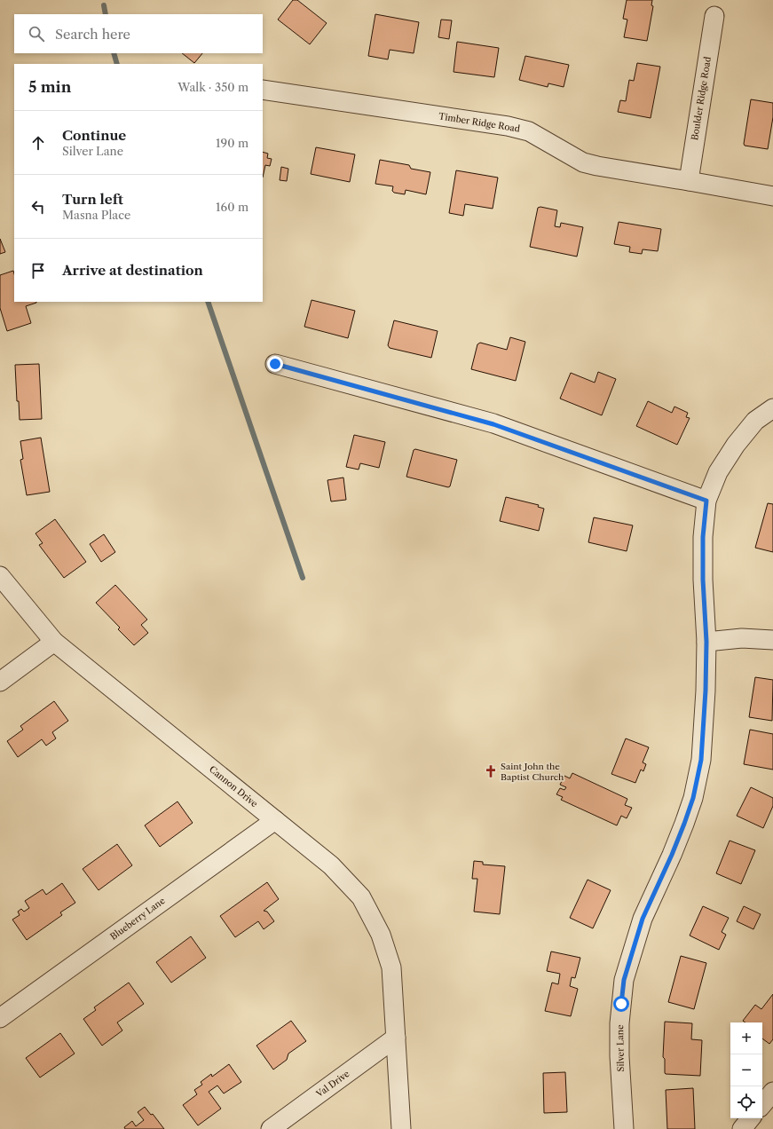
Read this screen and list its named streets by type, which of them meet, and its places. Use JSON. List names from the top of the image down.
{
  "streets": {
    "street": [
      "Boulder Ridge Road",
      "Timber Ridge Road",
      "Cannon Drive",
      "Blueberry Lane",
      "Silver Lane",
      "Val Drive"
    ]
  },
  "crossings": [
    ["Boulder Ridge Road", "Timber Ridge Road"],
    ["Cannon Drive", "Blueberry Lane"],
    ["Cannon Drive", "Val Drive"]
  ],
  "places": {
    "church": ["Saint John the Baptist Church"]
  },
  "page": {
    "search": "Search here",
    "heading": ["5 min", "Walk · 350 m"],
    "list": [
      ["Continue", "Silver Lane", "190 m"],
      ["Turn left", "Masna Place", "160 m"],
      "Arrive at destination"
    ],
    "map_buttons": ["+", "−"]
  }
}
